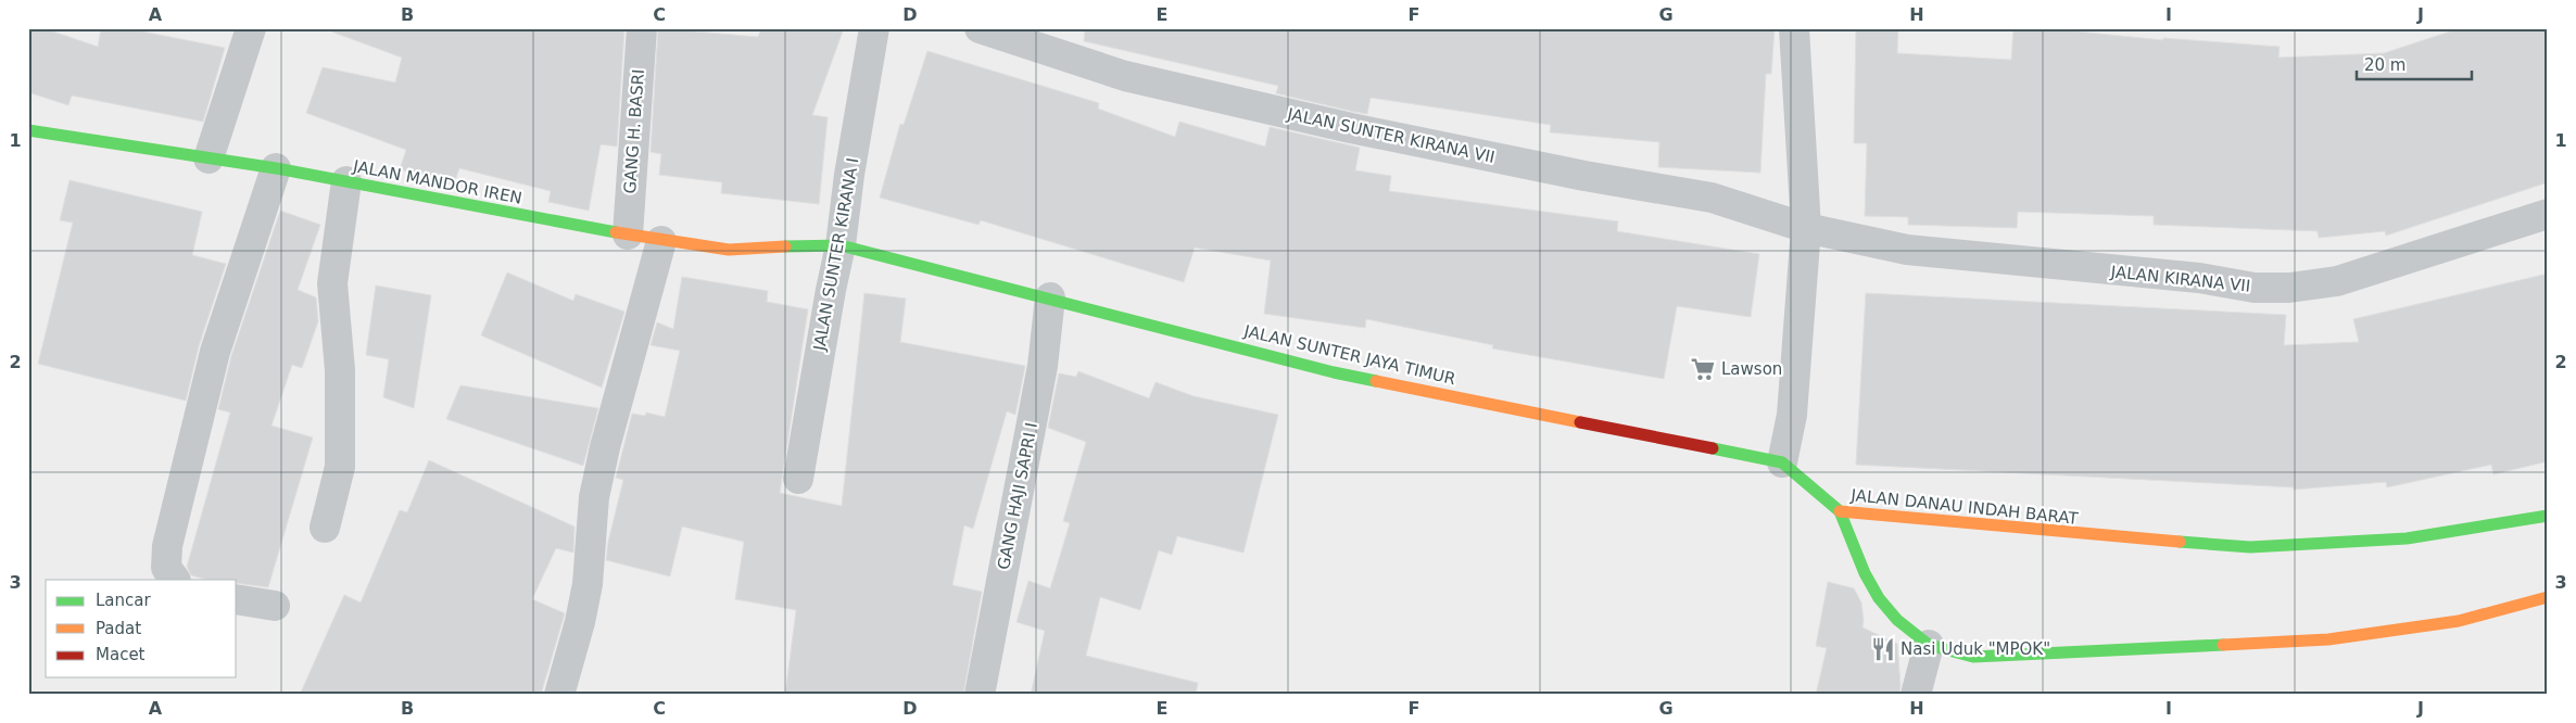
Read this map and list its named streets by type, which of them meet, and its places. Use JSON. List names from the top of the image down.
{
  "streets": {
    "street": [
      "GANG H. BASRI",
      "JALAN SUNTER KIRANA VII",
      "JALAN MANDOR IREN",
      "JALAN SUNTER KIRANA I",
      "JALAN KIRANA VII",
      "JALAN SUNTER JAYA TIMUR",
      "GANG HAJI SAPRI I",
      "JALAN DANAU INDAH BARAT"
    ]
  },
  "crossings": [
    ["GANG H. BASRI", "JALAN MANDOR IREN"],
    ["JALAN SUNTER KIRANA VII", "JALAN KIRANA VII"],
    ["JALAN MANDOR IREN", "JALAN SUNTER KIRANA I"],
    ["JALAN MANDOR IREN", "JALAN SUNTER JAYA TIMUR"],
    ["JALAN SUNTER KIRANA I", "JALAN SUNTER JAYA TIMUR"],
    ["JALAN SUNTER JAYA TIMUR", "GANG HAJI SAPRI I"],
    ["JALAN SUNTER JAYA TIMUR", "JALAN DANAU INDAH BARAT"]
  ],
  "places": {
    "supermarket": ["Lawson"],
    "restaurant": ["Nasi Uduk \"MPOK\""]
  },
  "legend": ["Lancar", "Padat", "Macet"],
  "scale_bar": "20 m",
  "grid": {
    "columns": [
      "A",
      "B",
      "C",
      "D",
      "E",
      "F",
      "G",
      "H",
      "I",
      "J"
    ],
    "rows": ["1", "2", "3"]
  }
}
